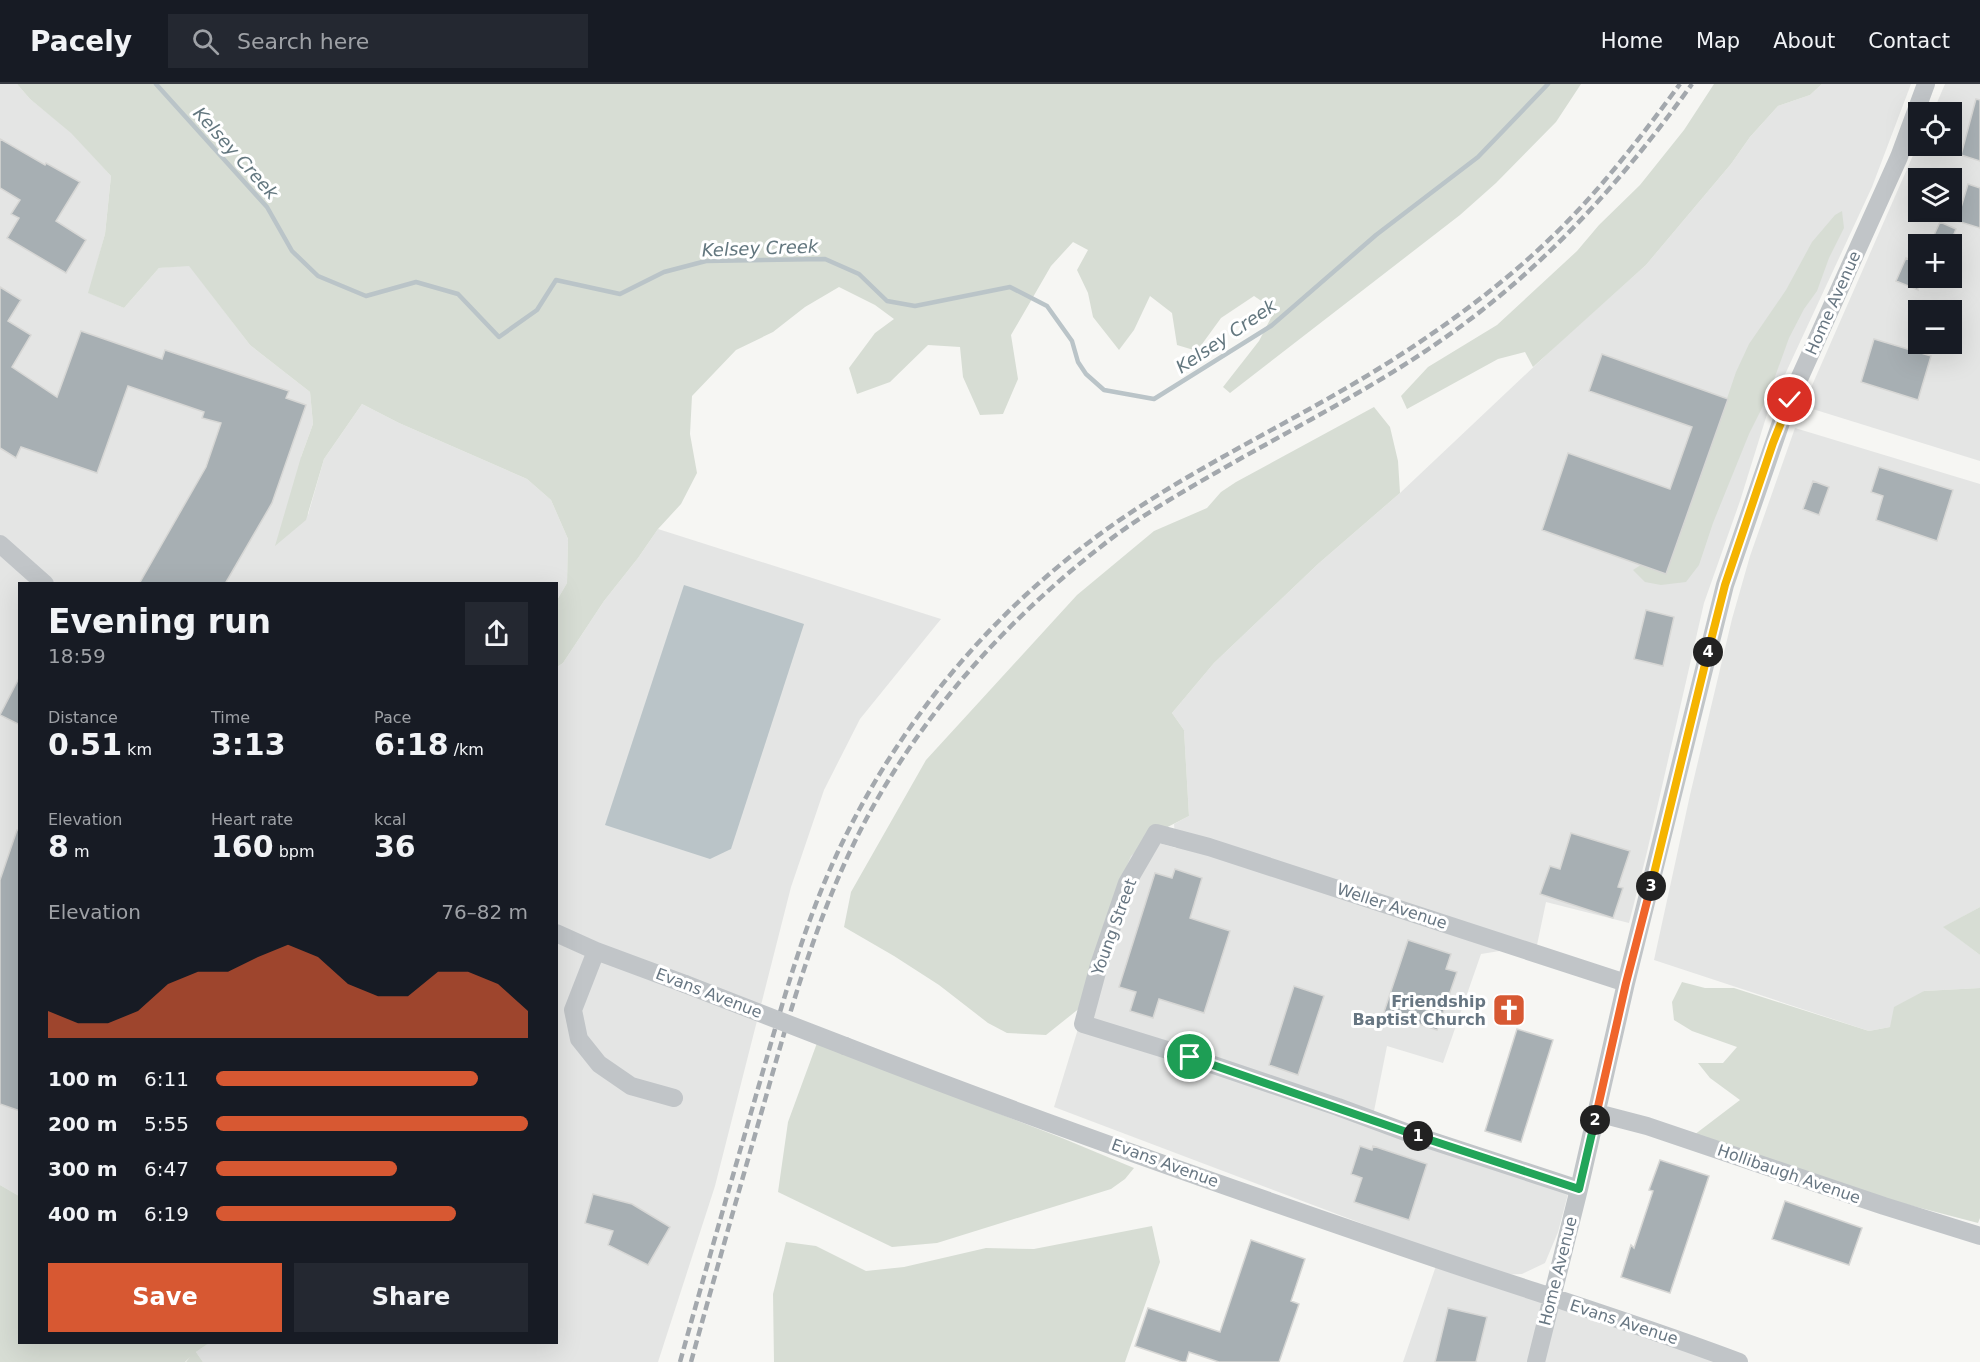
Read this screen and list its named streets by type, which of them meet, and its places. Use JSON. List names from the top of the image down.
{
  "streets": {
    "street": [
      "Home Avenue",
      "Weller Avenue",
      "Young Street",
      "Evans Avenue",
      "Hollibaugh Avenue"
    ]
  },
  "crossings": [
    ["Home Avenue", "Weller Avenue"],
    ["Home Avenue", "Young Street"],
    ["Home Avenue", "Evans Avenue"],
    ["Home Avenue", "Hollibaugh Avenue"],
    ["Weller Avenue", "Young Street"]
  ],
  "water": ["Kelsey Creek"],
  "places": {
    "church": ["Friendship Baptist Church"]
  },
  "page": {
    "header": "Pacely",
    "search": "Search here",
    "nav": [
      "Home",
      "Map",
      "About",
      "Contact"
    ],
    "map_buttons": ["+", "−"],
    "heading": ["Evening run", "18:59"],
    "pins": [
      "4",
      "3",
      "2",
      "1"
    ],
    "stats": [
      ["Distance", "0.51 km"],
      ["Time", "3:13"],
      ["Pace", "6:18 /km"],
      ["Elevation", "8 m"],
      ["Heart rate", "160 bpm"],
      ["kcal", "36"]
    ],
    "chart": ["Elevation", "76–82 m"],
    "list": [
      {
        "name": "100 m",
        "note": "6:11"
      },
      {
        "name": "200 m",
        "note": "5:55"
      },
      {
        "name": "300 m",
        "note": "6:47"
      },
      {
        "name": "400 m",
        "note": "6:19"
      }
    ],
    "buttons": ["Save", "Share"]
  }
}
